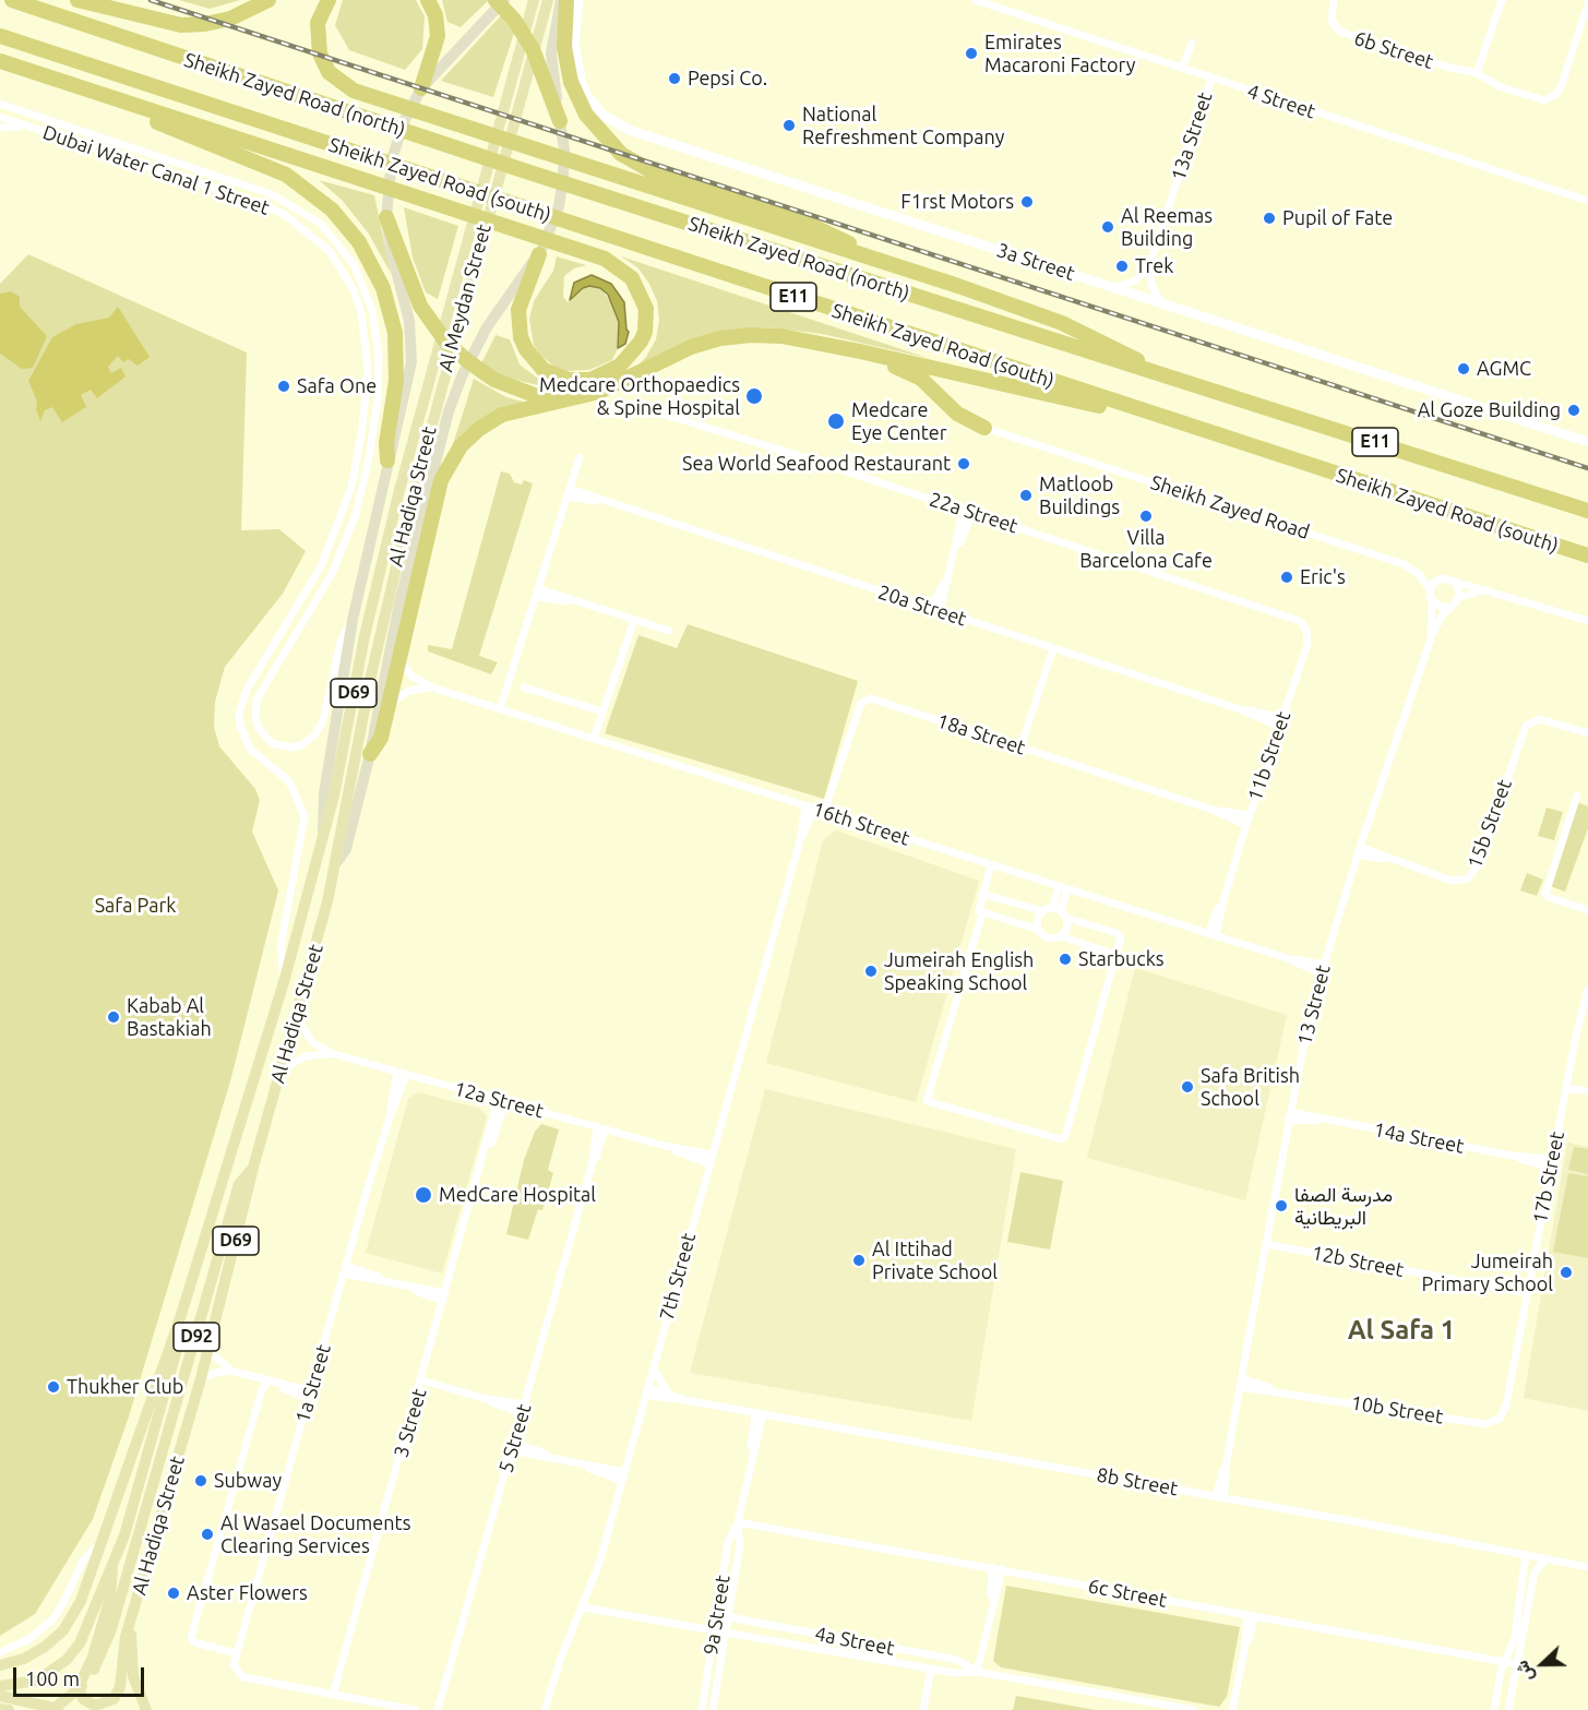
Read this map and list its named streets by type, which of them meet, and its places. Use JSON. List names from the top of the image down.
{
  "streets": {
    "highway": ["Sheikh Zayed Road (north)", "Sheikh Zayed Road (south)", "E11"],
    "main road": [
      "Al Meydan Street",
      "Al Hadiqa Street",
      "D69",
      "D92"
    ],
    "street": [
      "6b Street",
      "4 Street",
      "13a Street",
      "Dubai Water Canal 1 Street",
      "3a Street",
      "Sheikh Zayed Road",
      "22a Street",
      "20a Street",
      "18a Street",
      "11b Street",
      "16th Street",
      "15b Street",
      "13 Street",
      "12a Street",
      "14a Street",
      "17b Street",
      "12b Street",
      "7th Street",
      "1a Street",
      "10b Street",
      "3 Street",
      "5 Street",
      "8b Street",
      "6c Street",
      "9a Street",
      "4a Street"
    ]
  },
  "crossings": [
    ["4 Street", "13a Street"],
    ["Dubai Water Canal 1 Street", "Al Hadiqa Street"],
    ["Al Meydan Street", "Al Hadiqa Street"],
    ["Al Hadiqa Street", "12a Street"],
    ["Al Hadiqa Street", "D92"],
    ["22a Street", "11b Street"],
    ["20a Street", "11b Street"],
    ["18a Street", "11b Street"],
    ["18a Street", "16th Street"],
    ["11b Street", "16th Street"],
    ["16th Street", "13 Street"],
    ["16th Street", "7th Street"],
    ["15b Street", "13 Street"],
    ["13 Street", "14a Street"],
    ["13 Street", "12b Street"],
    ["13 Street", "10b Street"],
    ["13 Street", "8b Street"],
    ["12a Street", "7th Street"],
    ["12a Street", "1a Street"],
    ["12a Street", "3 Street"],
    ["12a Street", "5 Street"],
    ["14a Street", "17b Street"],
    ["17b Street", "12b Street"],
    ["17b Street", "10b Street"],
    ["7th Street", "8b Street"],
    ["7th Street", "4a Street"],
    ["8b Street", "9a Street"],
    ["6c Street", "9a Street"],
    ["9a Street", "4a Street"]
  ],
  "districts": ["Al Safa 1"],
  "parks": ["Safa Park"],
  "places": [
    "Emirates Macaroni Factory",
    "Pepsi Co.",
    "National Refreshment Company",
    "F1rst Motors",
    "Pupil of Fate",
    "Al Reemas Building",
    "Trek",
    "AGMC",
    "Safa One",
    "Medcare Orthopaedics & Spine Hospital",
    "Al Goze Building",
    "Medcare Eye Center",
    "Sea World Seafood Restaurant",
    "Matloob Buildings",
    "Villa Barcelona Cafe",
    "Eric's",
    "Starbucks",
    "Jumeirah English Speaking School",
    "Kabab Al Bastakiah",
    "Safa British School",
    "MedCare Hospital",
    "مدرسة الصفا البريطانية",
    "Al Ittihad Private School",
    "Jumeirah Primary School",
    "Thukher Club",
    "Subway",
    "Al Wasael Documents Clearing Services",
    "Aster Flowers"
  ],
  "scale_bar": "100 m",
  "north": "left"
}
